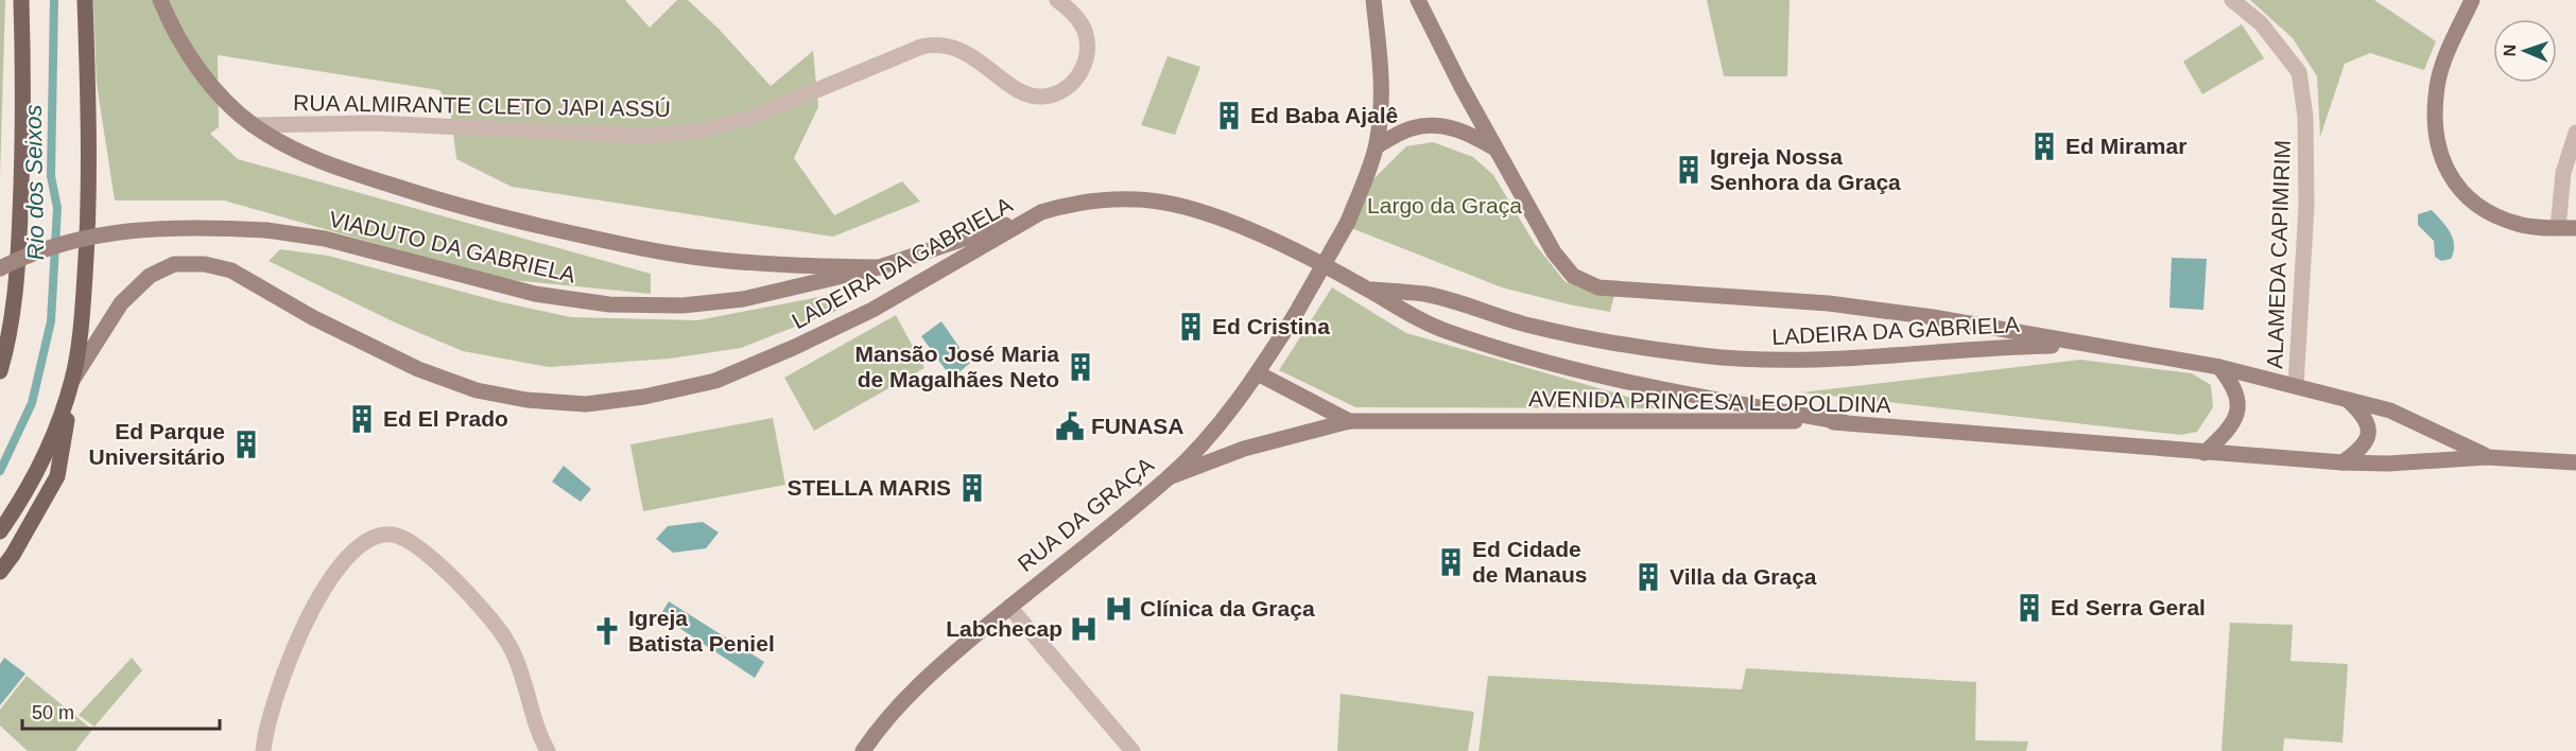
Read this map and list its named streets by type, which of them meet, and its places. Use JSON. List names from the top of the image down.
{
  "streets": {
    "main road": [
      "RUA ALMIRANTE CLETO JAPI ASSÚ",
      "VIADUTO DA GABRIELA",
      "LADEIRA DA GABRIELA",
      "AVENIDA PRINCESA LEOPOLDINA",
      "RUA DA GRAÇA"
    ],
    "street": ["ALAMEDA CAPIMIRIM"]
  },
  "crossings": [
    ["RUA ALMIRANTE CLETO JAPI ASSÚ", "VIADUTO DA GABRIELA"],
    ["VIADUTO DA GABRIELA", "LADEIRA DA GABRIELA"],
    ["ALAMEDA CAPIMIRIM", "AVENIDA PRINCESA LEOPOLDINA"],
    ["LADEIRA DA GABRIELA", "AVENIDA PRINCESA LEOPOLDINA"],
    ["AVENIDA PRINCESA LEOPOLDINA", "RUA DA GRAÇA"]
  ],
  "water": ["Rio dos Seixos"],
  "parks": ["Largo da Graça"],
  "places": {
    "building": [
      "Ed Baba Ajalê",
      "Ed Miramar",
      "Igreja Nossa Senhora da Graça",
      "Ed Cristina",
      "Mansão José Maria de Magalhães Neto",
      "Ed El Prado",
      "Ed Parque Universitário",
      "STELLA MARIS",
      "Ed Cidade de Manaus",
      "Villa da Graça",
      "Ed Serra Geral"
    ],
    "public building": ["FUNASA"],
    "hospital": ["Clínica da Graça", "Labchecap"],
    "church": ["Igreja Batista Peniel"]
  },
  "scale_bar": "50 m",
  "north": "left"
}
